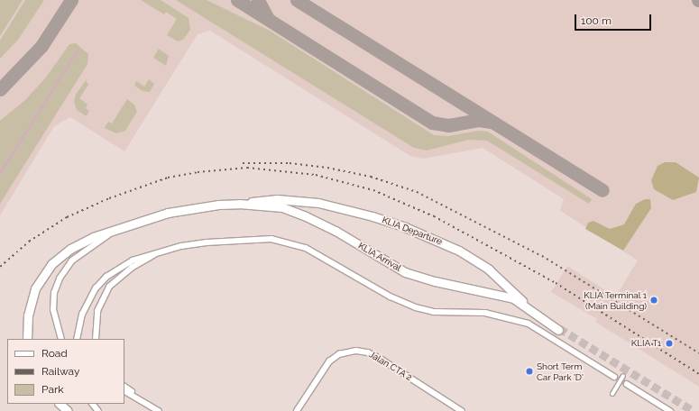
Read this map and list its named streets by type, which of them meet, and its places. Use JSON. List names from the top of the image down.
{
  "streets": {
    "main road": ["KLIA Departure", "KLIA Arrival"],
    "street": ["Jalan CTA 2"]
  },
  "crossings": [
    ["KLIA Departure", "KLIA Arrival"]
  ],
  "places": ["KLIA Terminal 1 (Main Building)", "KLIA T1", "Short Term Car Park 'D'"],
  "legend": ["Road", "Railway", "Park"],
  "scale_bar": "100 m"
}
